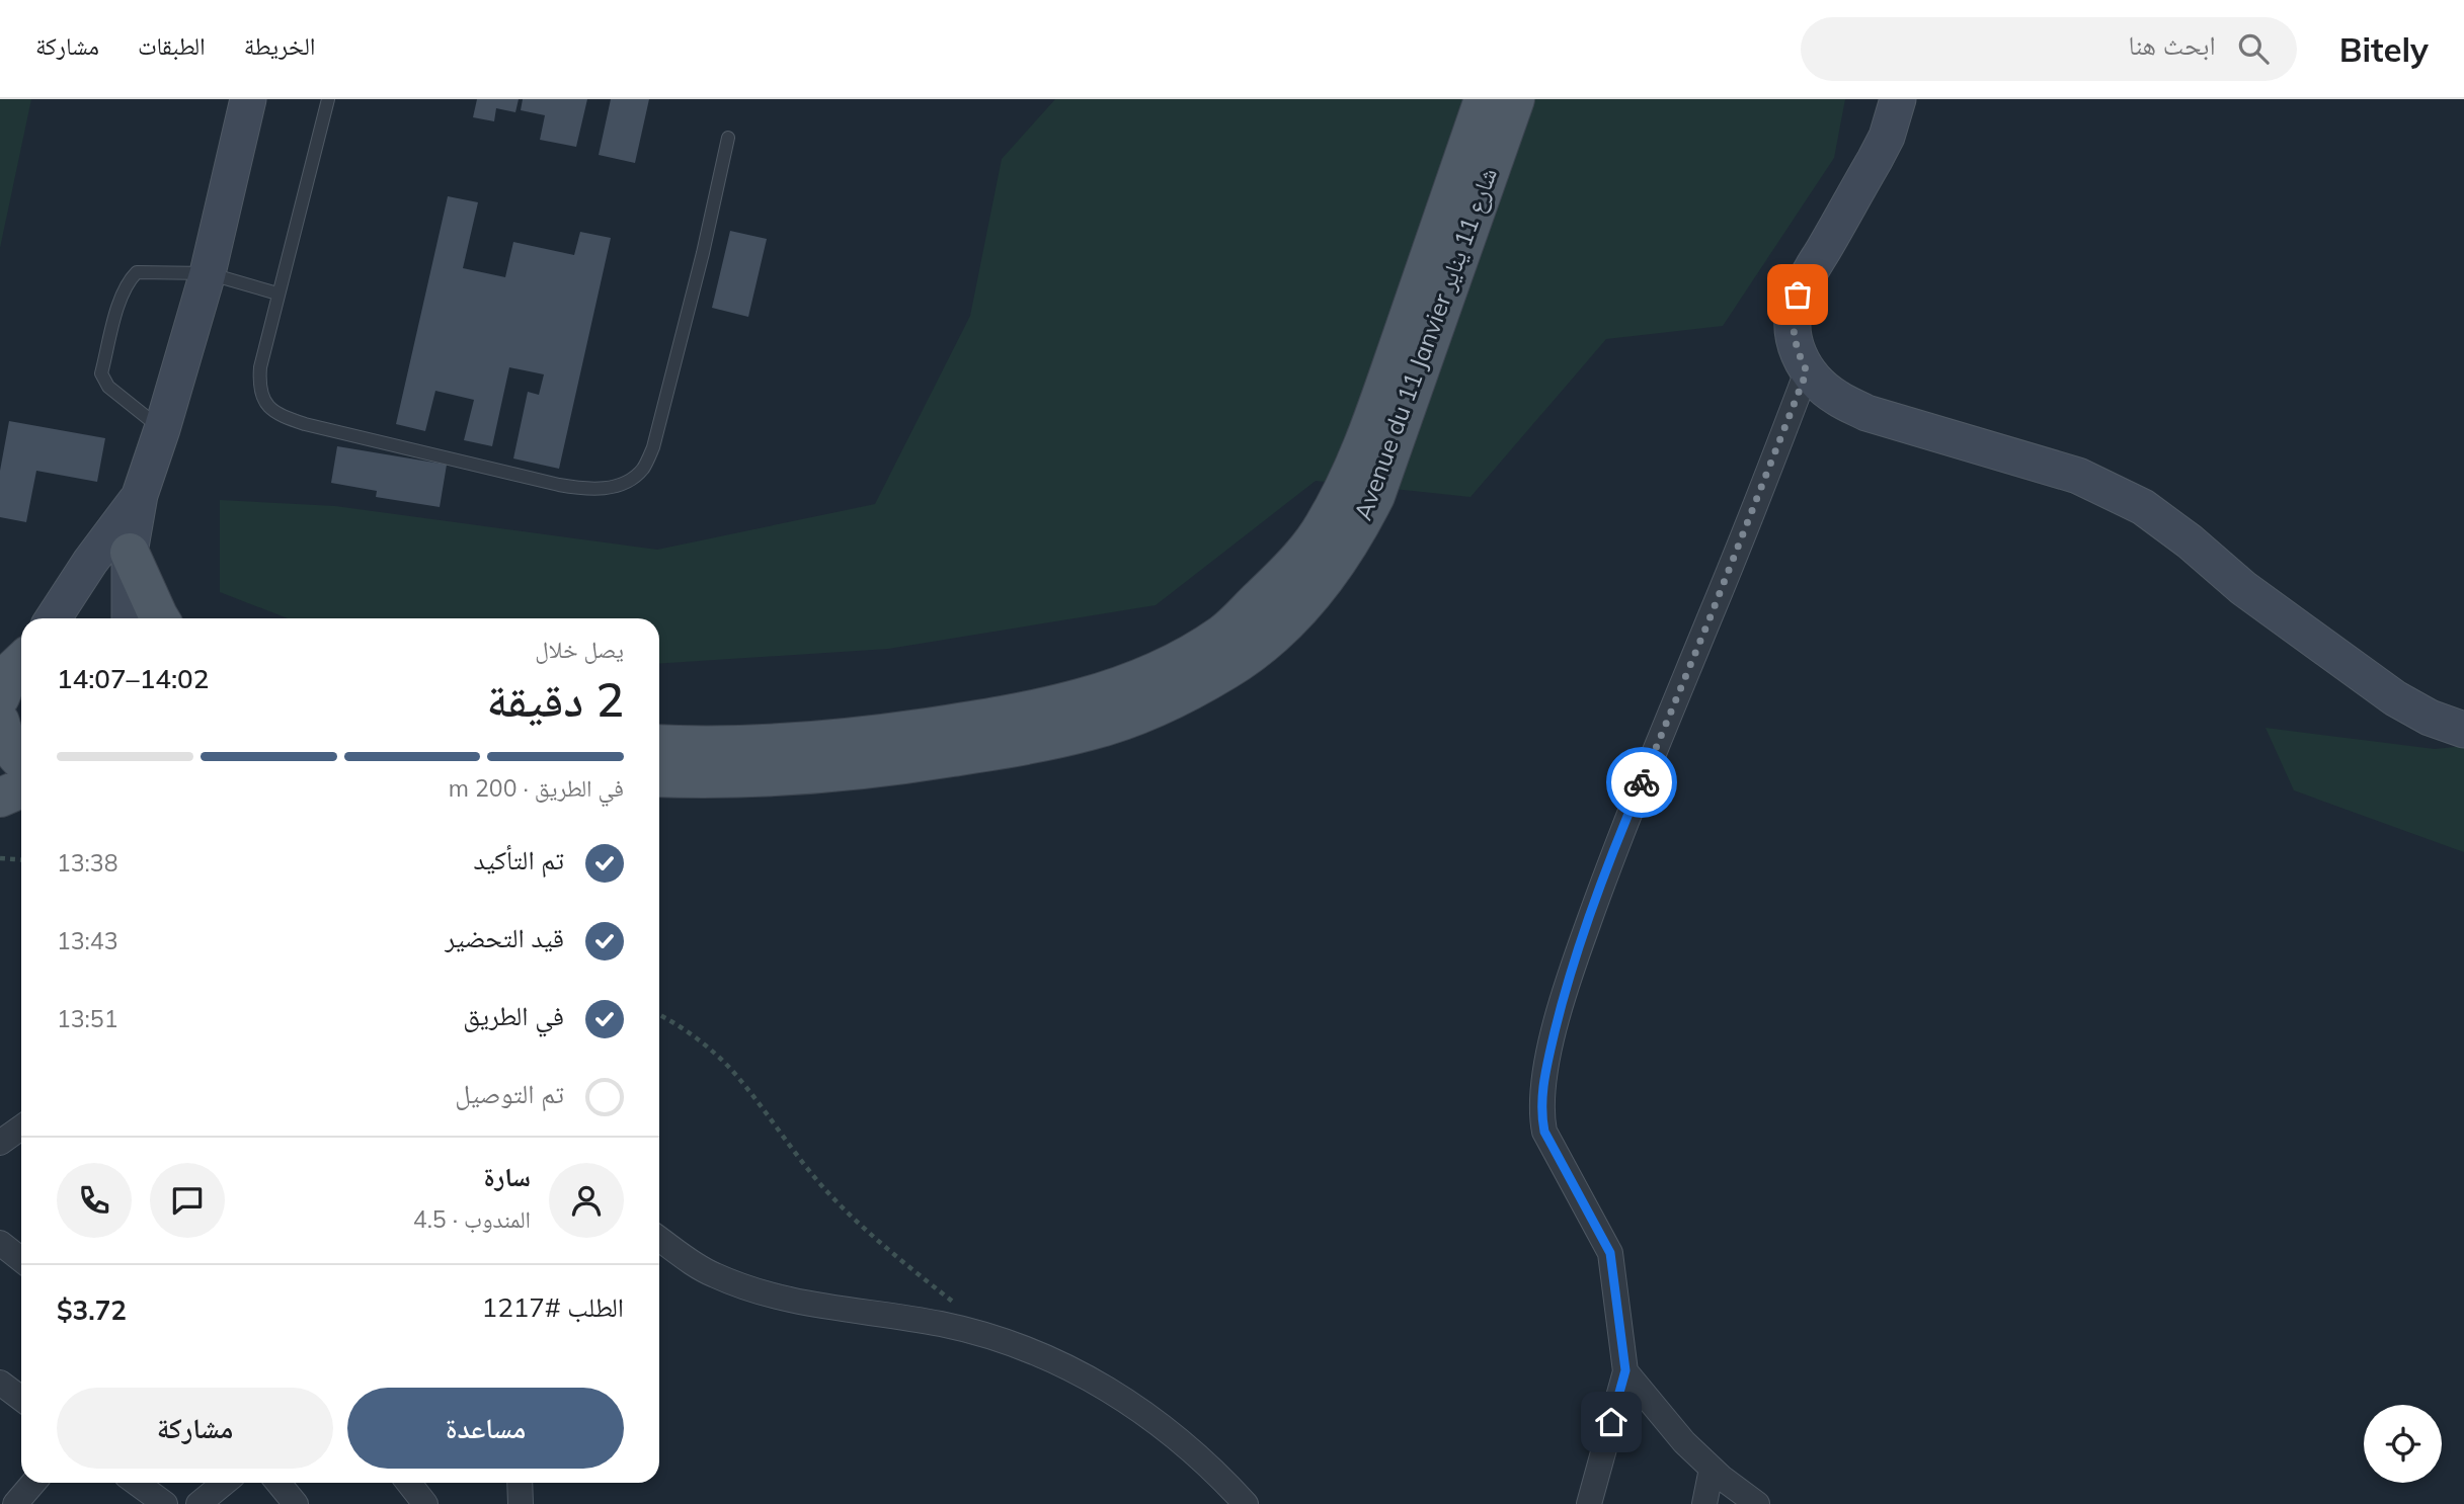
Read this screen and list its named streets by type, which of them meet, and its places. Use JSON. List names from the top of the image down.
{
  "streets": {
    "main road": ["Avenue du 11 Janvier شارع 11 يناير"]
  },
  "page": {
    "header": "Bitely",
    "search": "ابحث هنا",
    "nav": ["الخريطة", "الطبقات", "مشاركة"],
    "heading": ["2 دقيقة", "يصل خلال", "14:02–14:07"],
    "panel": [
      "سارة",
      "المندوب · 4.5",
      "الطلب #1217",
      "$3.72"
    ],
    "bar": "في الطريق · 200 m",
    "list": [
      ["تم التأكيد", "13:38"],
      ["قيد التحضير", "13:43"],
      ["في الطريق", "13:51"],
      "تم التوصيل"
    ],
    "buttons": ["مساعدة", "مشاركة"]
  }
}
